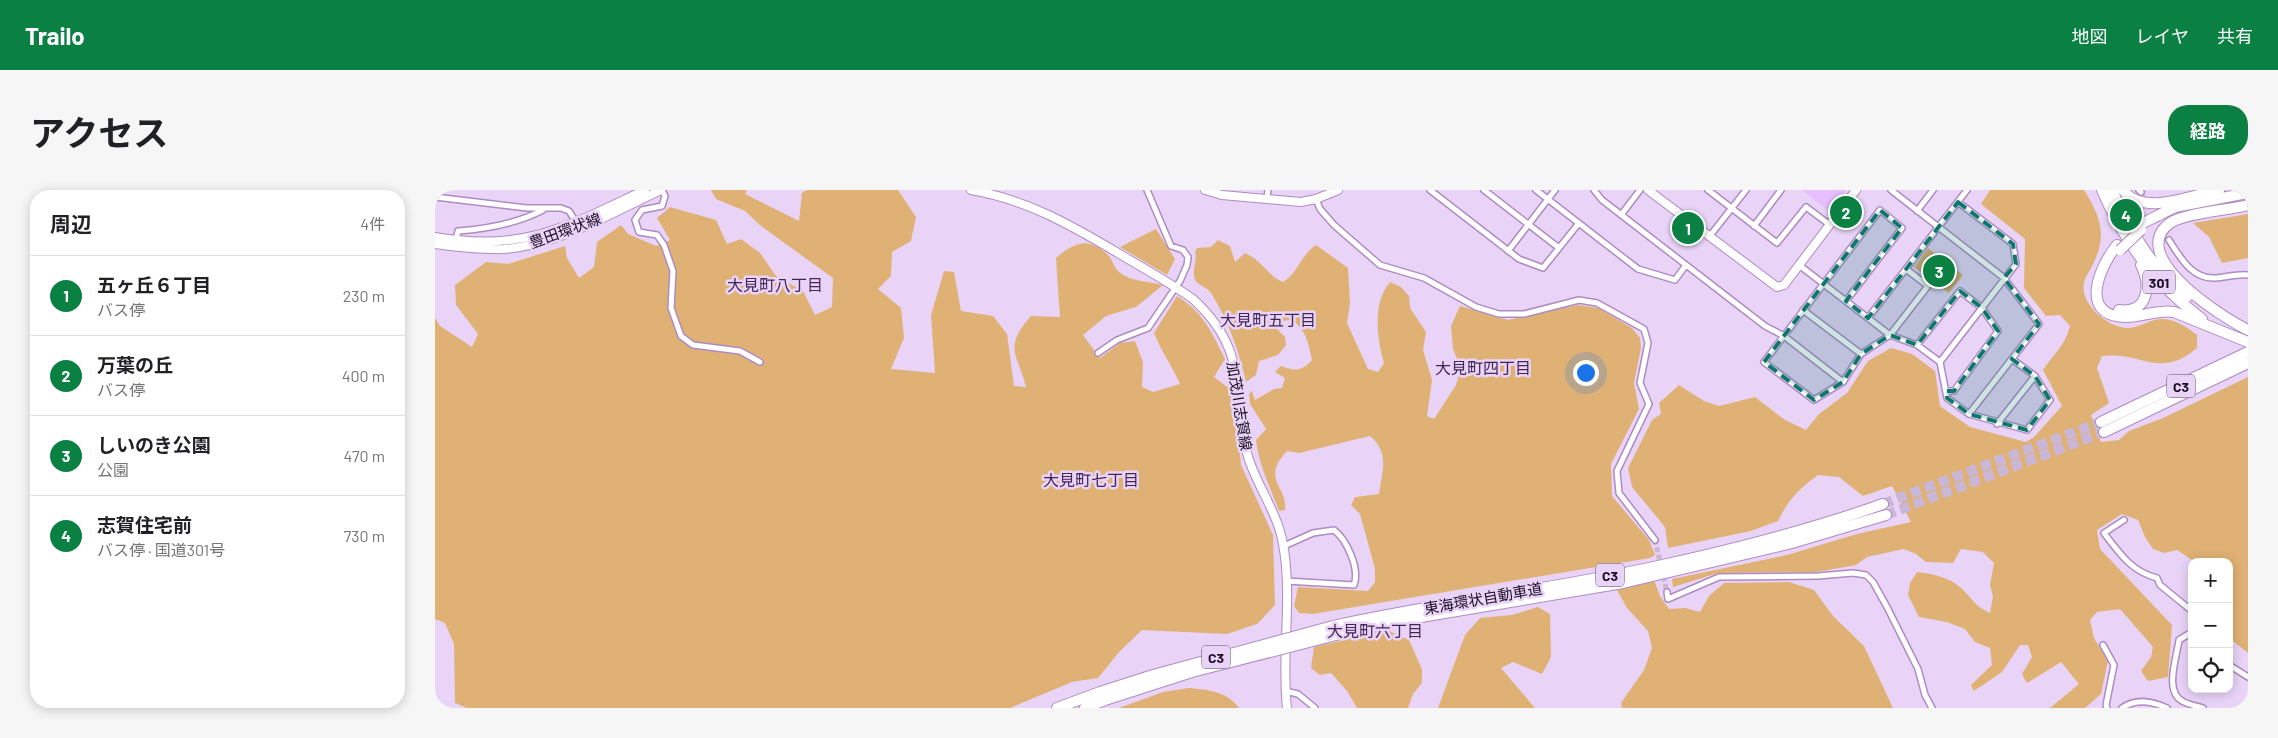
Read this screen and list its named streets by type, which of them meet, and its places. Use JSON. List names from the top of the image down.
{
  "streets": {
    "highway": ["301", "C3", "東海環状自動車道"],
    "main road": ["豊田環状線", "加茂川志賀線"]
  },
  "districts": [
    "大見町八丁目",
    "大見町五丁目",
    "大見町四丁目",
    "大見町七丁目",
    "大見町六丁目"
  ],
  "page": {
    "header": "Trailo",
    "nav": ["地図", "レイヤ", "共有"],
    "title": "アクセス",
    "buttons": "経路",
    "heading": ["周辺", "4件"],
    "pins": [
      "2",
      "4",
      "1",
      "3"
    ],
    "list": [
      {
        "mark": "1",
        "name": "五ヶ丘６丁目",
        "note": "バス停",
        "value": "230 m"
      },
      {
        "mark": "2",
        "name": "万葉の丘",
        "note": "バス停",
        "value": "400 m"
      },
      {
        "mark": "3",
        "name": "しいのき公園",
        "note": "公園",
        "value": "470 m"
      },
      {
        "mark": "4",
        "name": "志賀住宅前",
        "note": "バス停 · 国道301号",
        "value": "730 m"
      }
    ],
    "map_buttons": ["+", "−"]
  }
}
